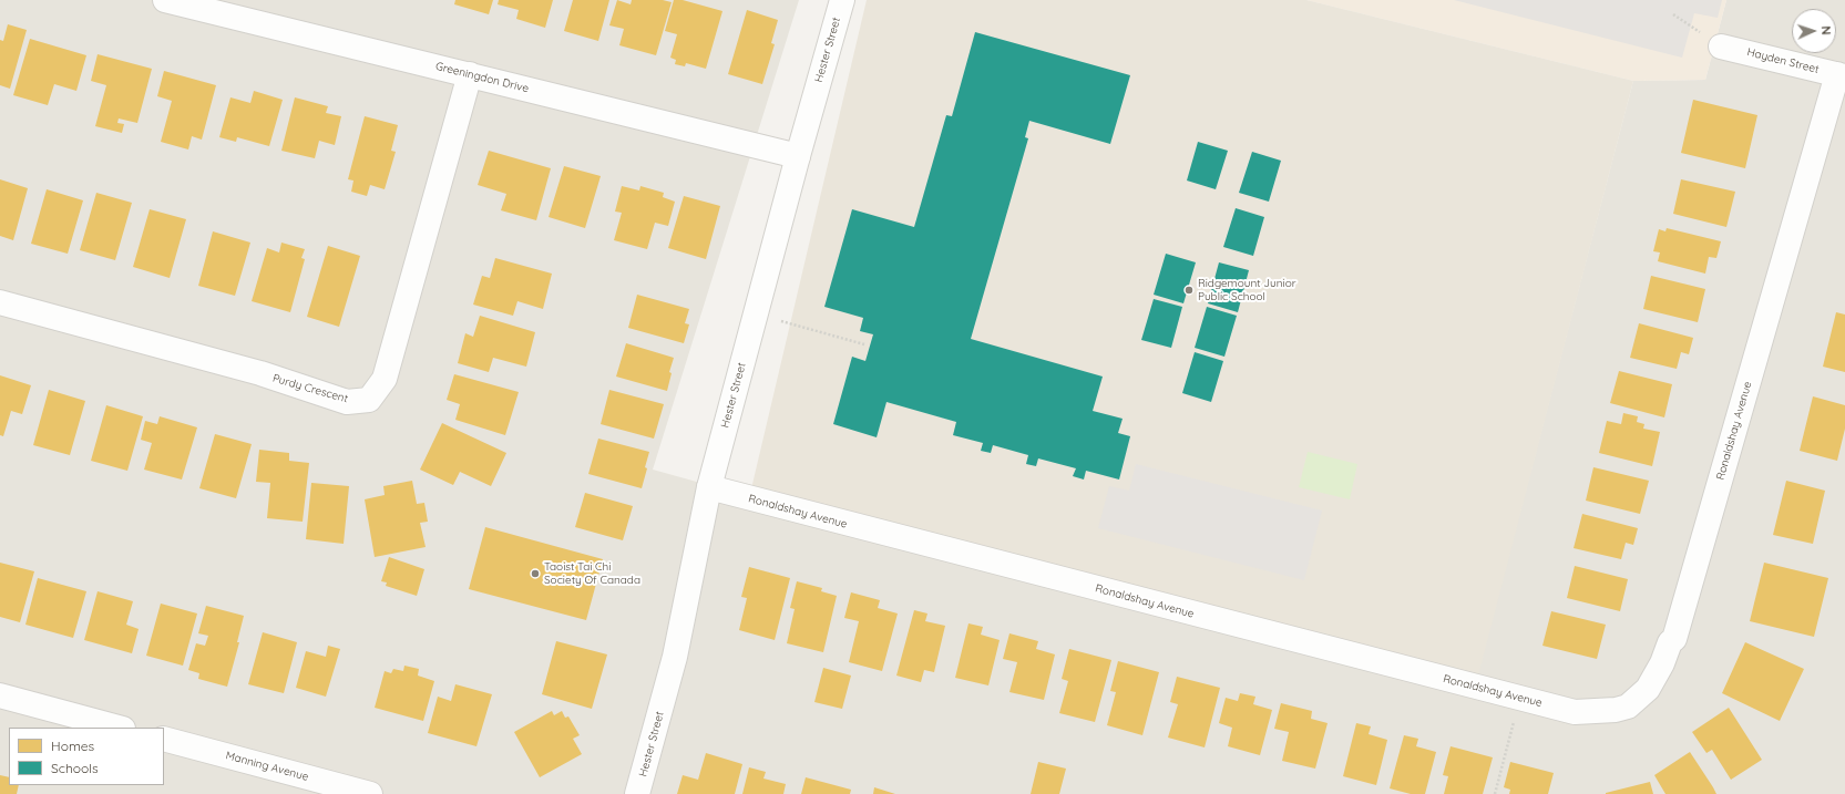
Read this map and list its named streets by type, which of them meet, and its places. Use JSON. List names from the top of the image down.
{
  "streets": {
    "street": [
      "Hester Street",
      "Hayden Street",
      "Greeningdon Drive",
      "Purdy Crescent",
      "Ronaldshay Avenue",
      "Manning Avenue"
    ]
  },
  "crossings": [
    ["Hester Street", "Greeningdon Drive"],
    ["Hester Street", "Ronaldshay Avenue"],
    ["Hayden Street", "Ronaldshay Avenue"],
    ["Greeningdon Drive", "Purdy Crescent"]
  ],
  "places": ["Ridgemount Junior Public School", "Taoist Tai Chi Society Of Canada"],
  "legend": ["Homes", "Schools"],
  "north": "right"
}
